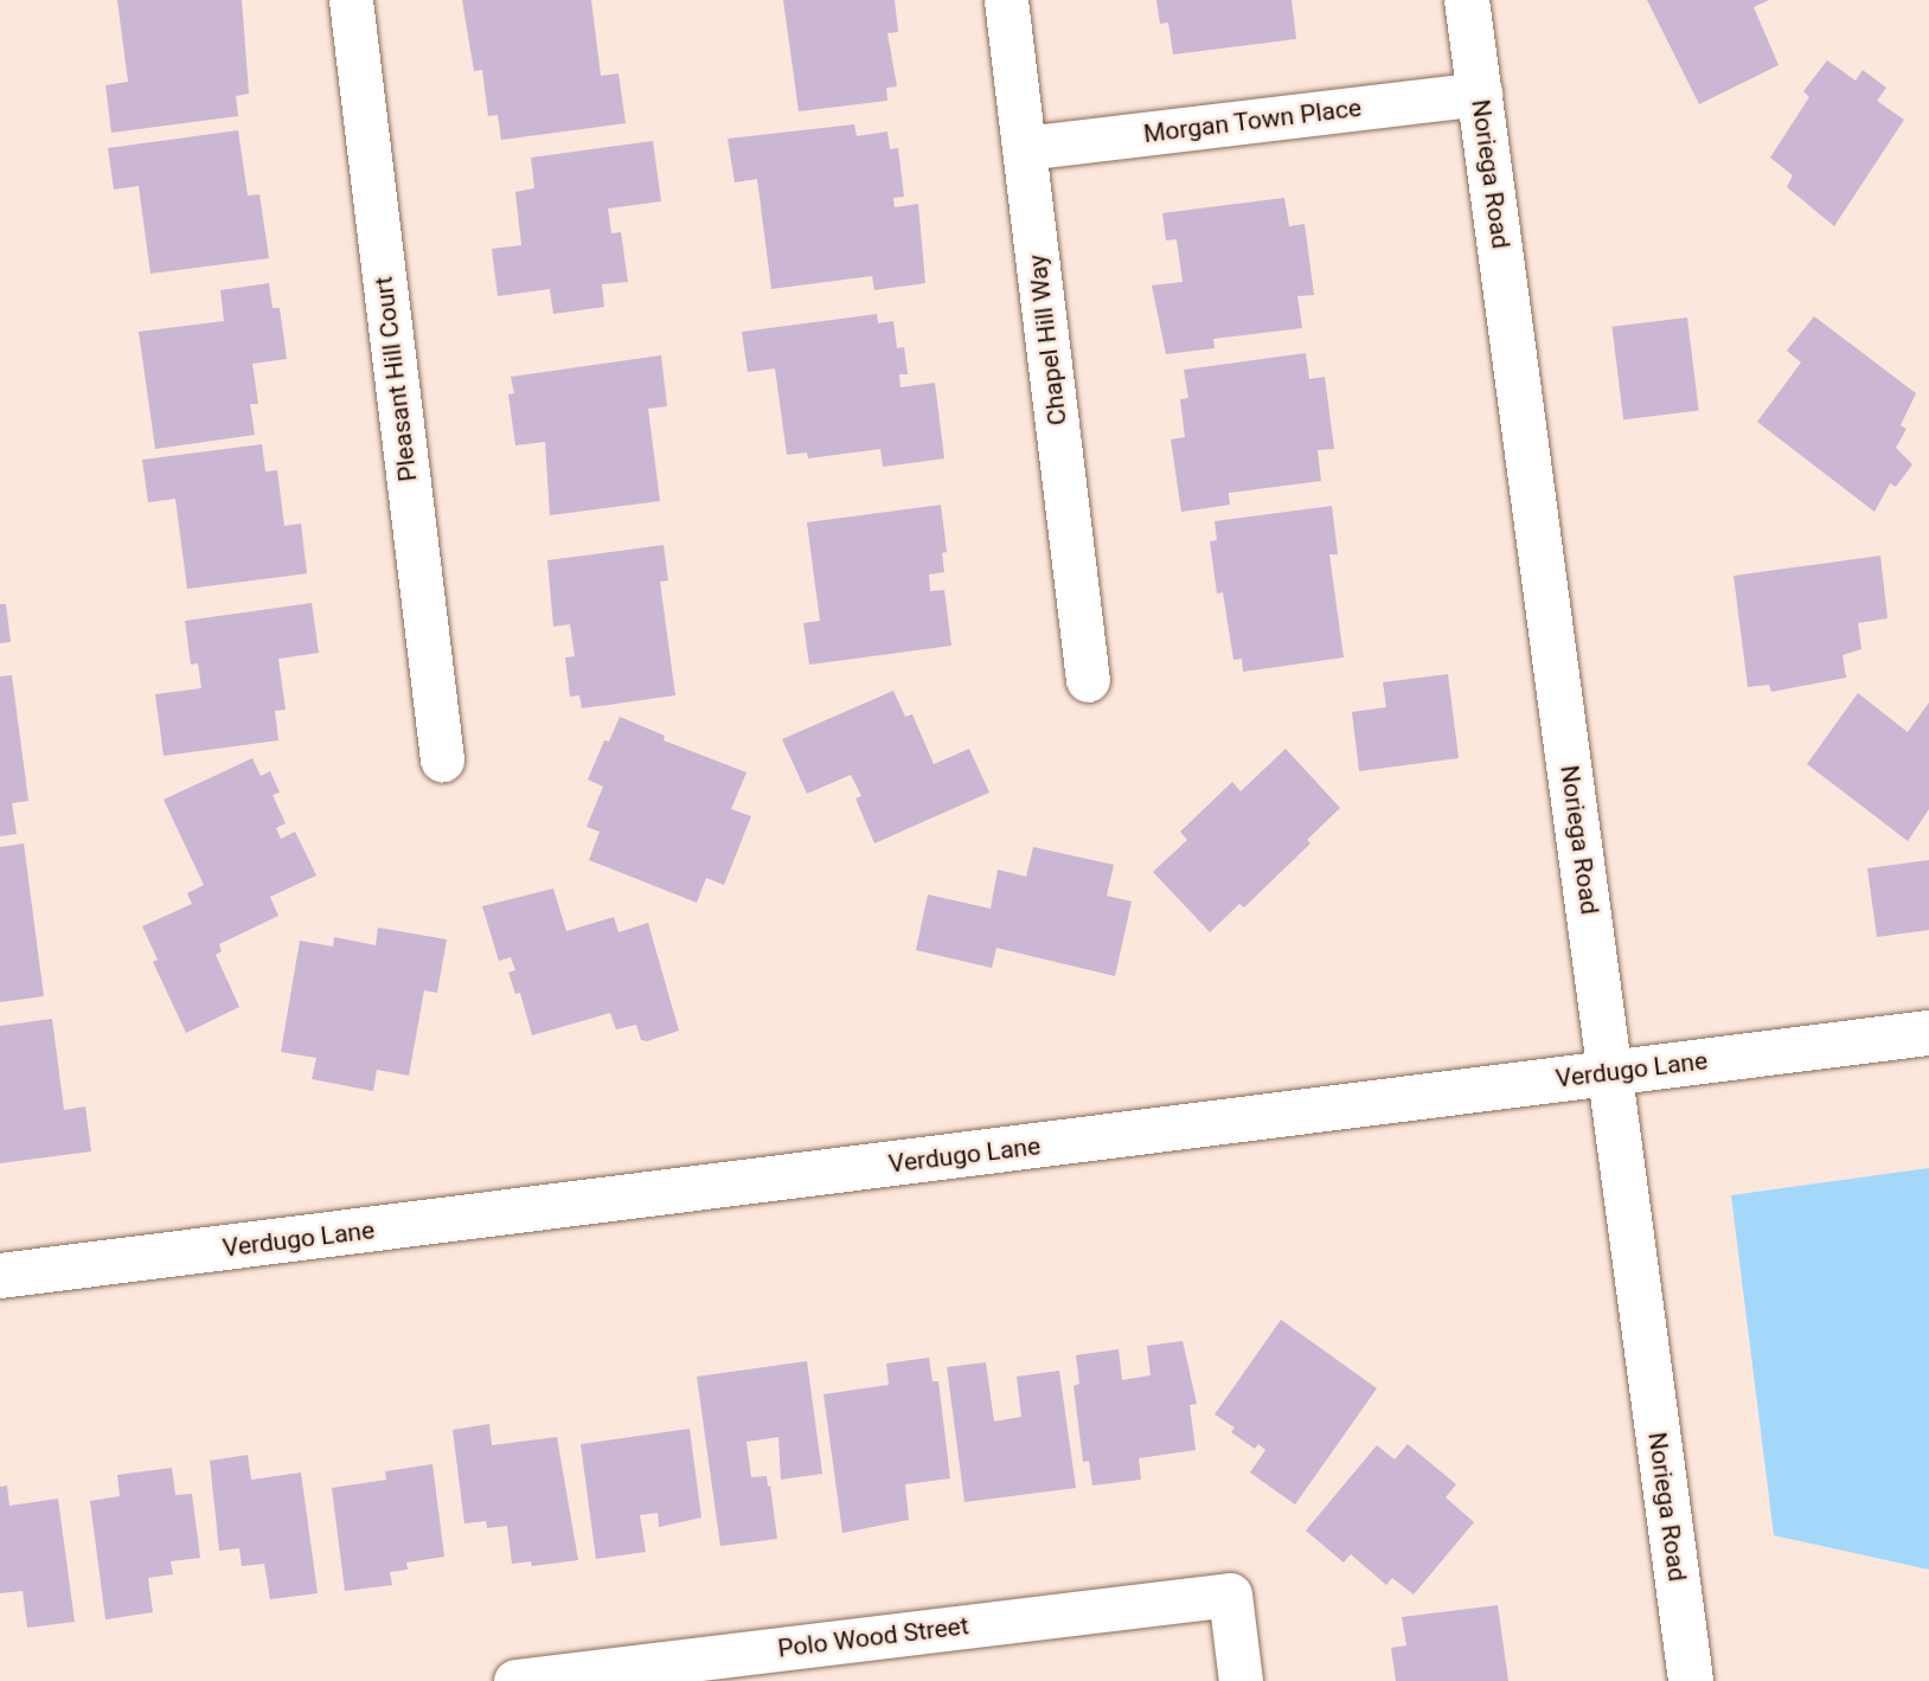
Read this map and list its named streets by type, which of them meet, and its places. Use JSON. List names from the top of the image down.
{
  "streets": {
    "street": [
      "Morgan Town Place",
      "Noriega Road",
      "Chapel Hill Way",
      "Pleasant Hill Court",
      "Verdugo Lane",
      "Polo Wood Street"
    ]
  },
  "crossings": [
    ["Morgan Town Place", "Noriega Road"],
    ["Morgan Town Place", "Chapel Hill Way"],
    ["Noriega Road", "Verdugo Lane"]
  ]
}
